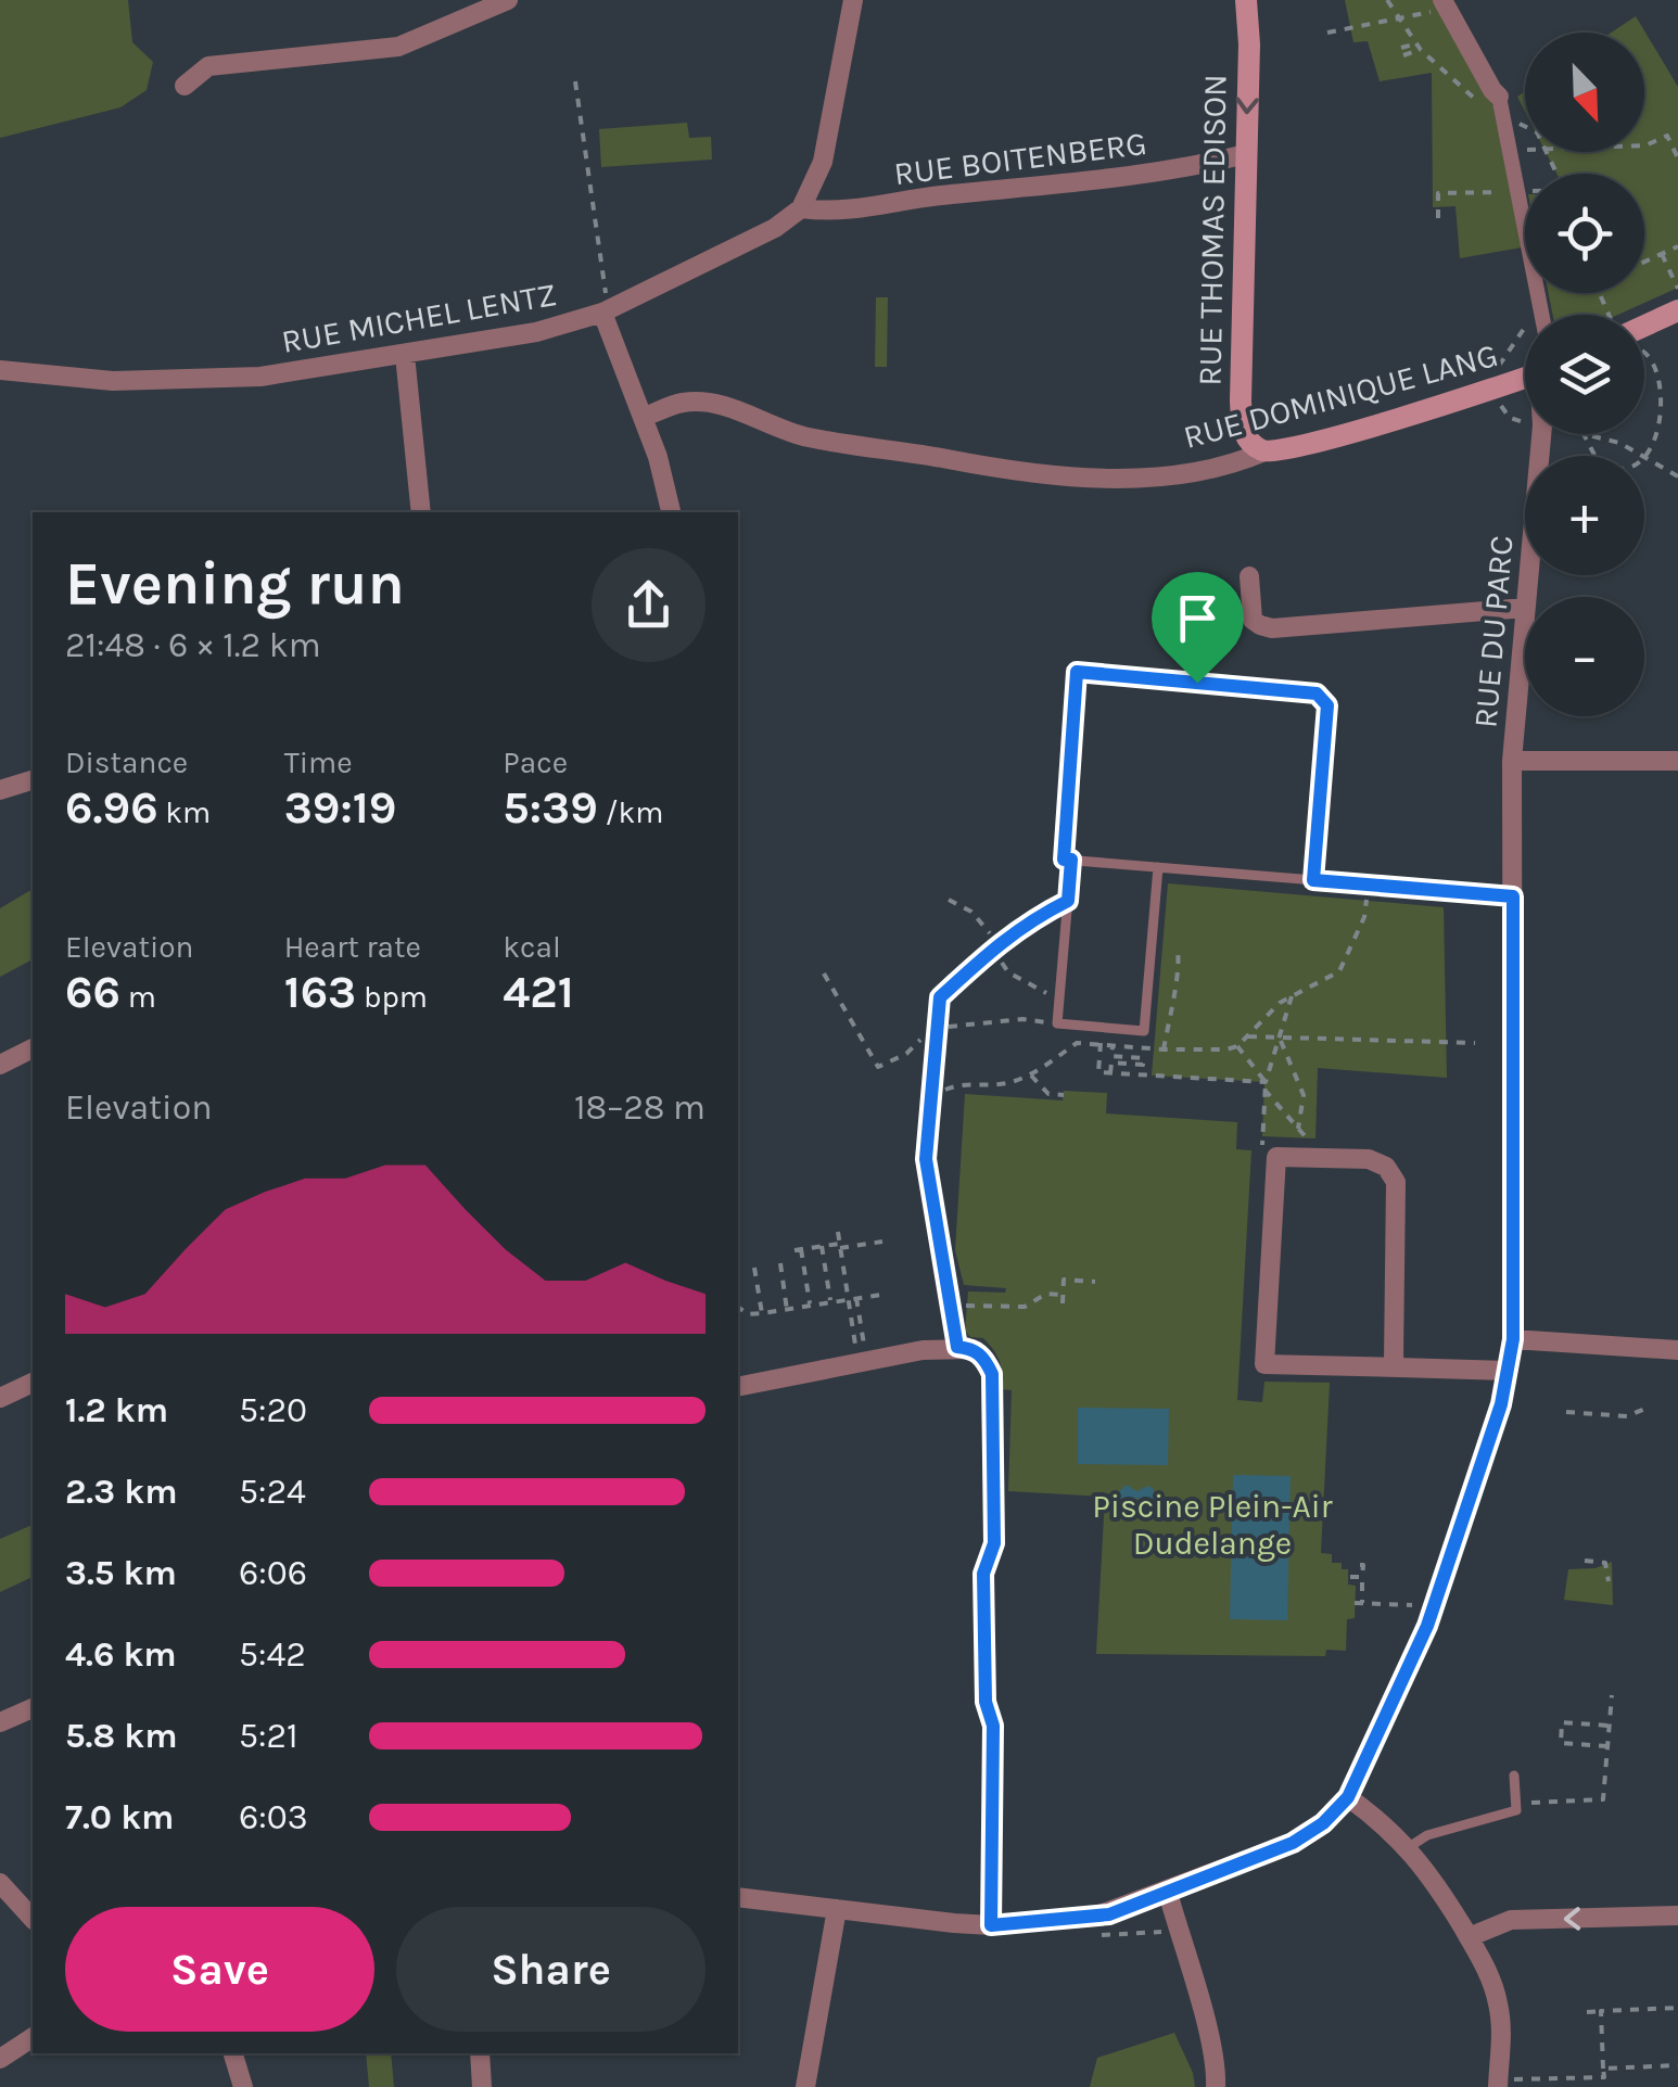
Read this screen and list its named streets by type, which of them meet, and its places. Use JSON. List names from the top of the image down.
{
  "streets": {
    "main road": ["RUE THOMAS EDISON", "RUE DOMINIQUE LANG"],
    "street": ["RUE BOITENBERG", "RUE MICHEL LENTZ", "RUE DU PARC"]
  },
  "crossings": [
    ["RUE BOITENBERG", "RUE THOMAS EDISON"],
    ["RUE BOITENBERG", "RUE MICHEL LENTZ"],
    ["RUE THOMAS EDISON", "RUE DOMINIQUE LANG"]
  ],
  "parks": ["Piscine Plein-Air Dudelange"],
  "north": "bottom right",
  "page": {
    "map_buttons": ["+", "−"],
    "heading": ["Evening run", "21:48 · 6 × 1.2 km"],
    "stats": [
      ["Distance", "6.96 km"],
      ["Time", "39:19"],
      ["Pace", "5:39 /km"],
      ["Elevation", "66 m"],
      ["Heart rate", "163 bpm"],
      ["kcal", "421"]
    ],
    "chart": ["Elevation", "18–28 m"],
    "list": [
      {
        "name": "1.2 km",
        "note": "5:20"
      },
      {
        "name": "2.3 km",
        "note": "5:24"
      },
      {
        "name": "3.5 km",
        "note": "6:06"
      },
      {
        "name": "4.6 km",
        "note": "5:42"
      },
      {
        "name": "5.8 km",
        "note": "5:21"
      },
      {
        "name": "7.0 km",
        "note": "6:03"
      }
    ],
    "buttons": ["Save", "Share"]
  }
}
